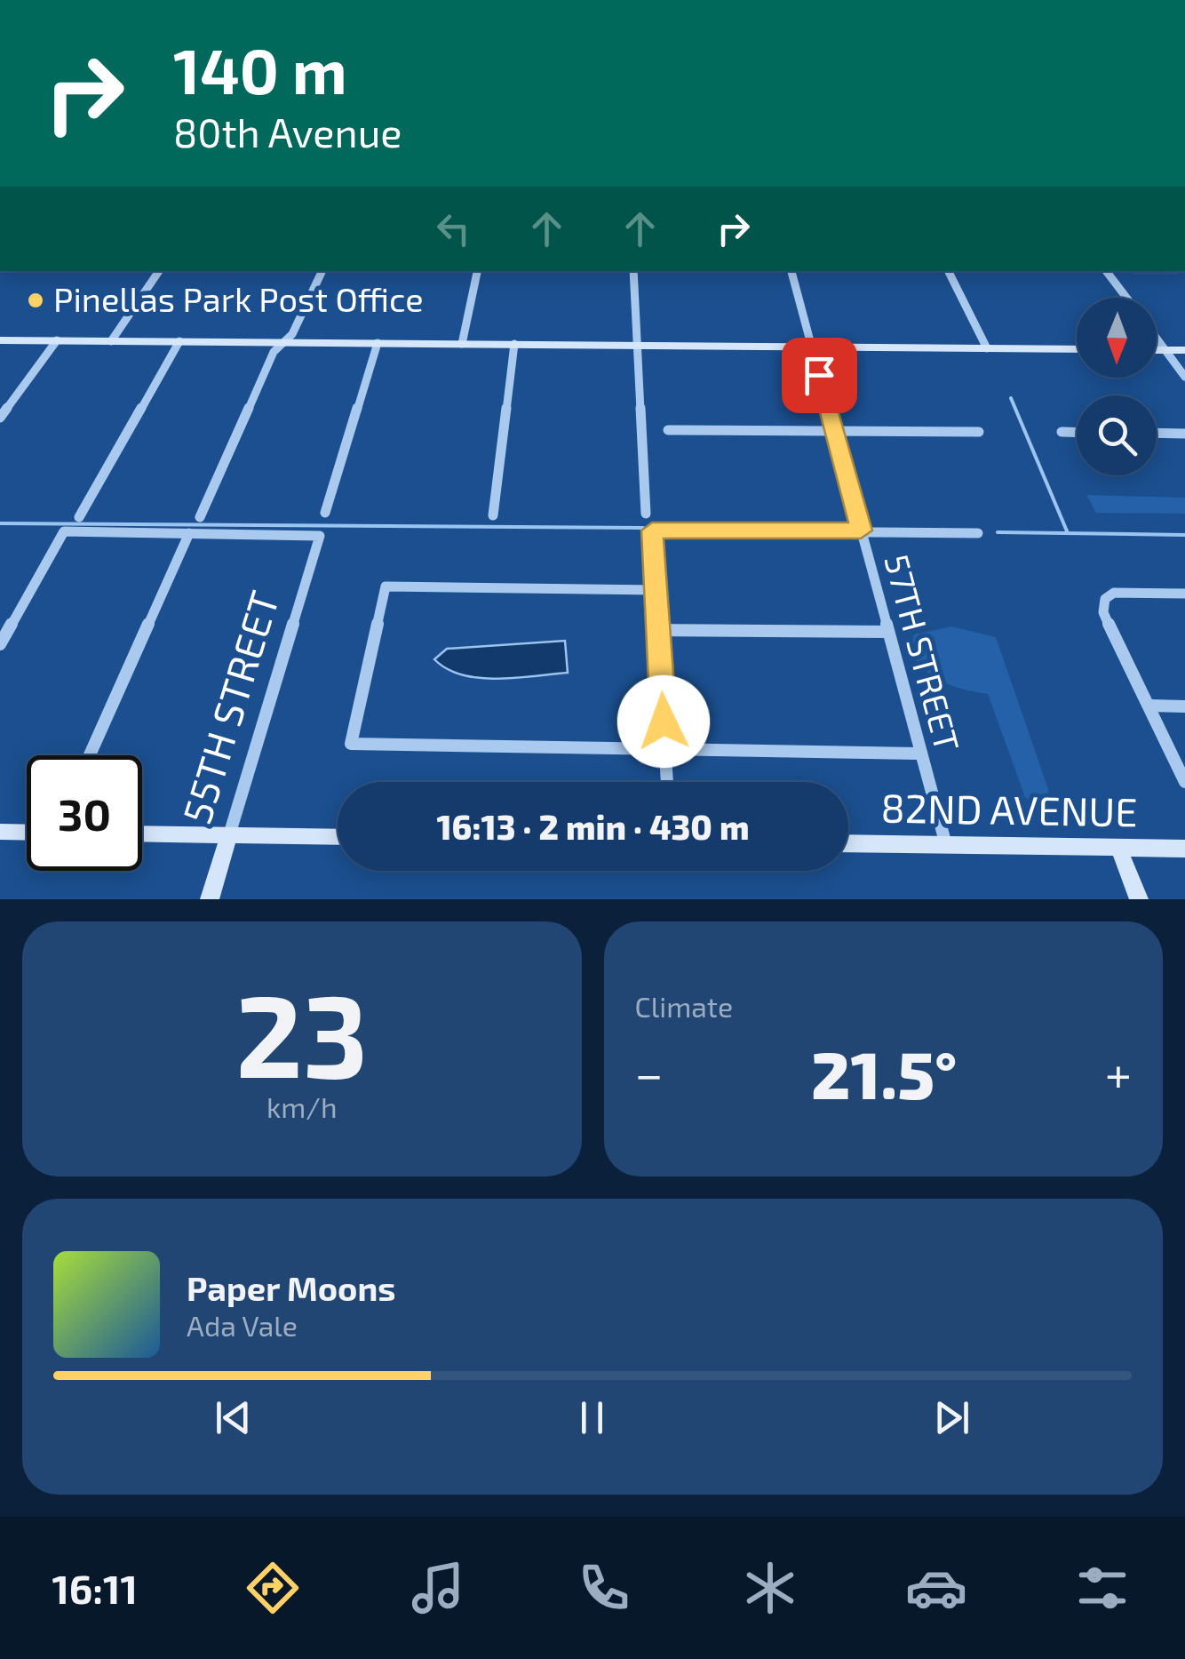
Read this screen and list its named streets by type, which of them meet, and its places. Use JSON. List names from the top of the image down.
{
  "streets": {
    "street": ["57TH STREET", "55TH STREET", "82ND AVENUE"]
  },
  "crossings": [
    ["57TH STREET", "82ND AVENUE"]
  ],
  "places": ["Pinellas Park Post Office"],
  "north": "bottom",
  "page": {
    "turn": ["140 m", "80th Avenue"],
    "limit": "30",
    "trip": "16:13 · 2 min · 430 m",
    "tile": [
      ["23", "km/h"],
      "Climate"
    ],
    "heat": ["−", "21.5°", "+"],
    "song": ["Paper Moons", "Ada Vale"],
    "tabs": "16:11"
  }
}
